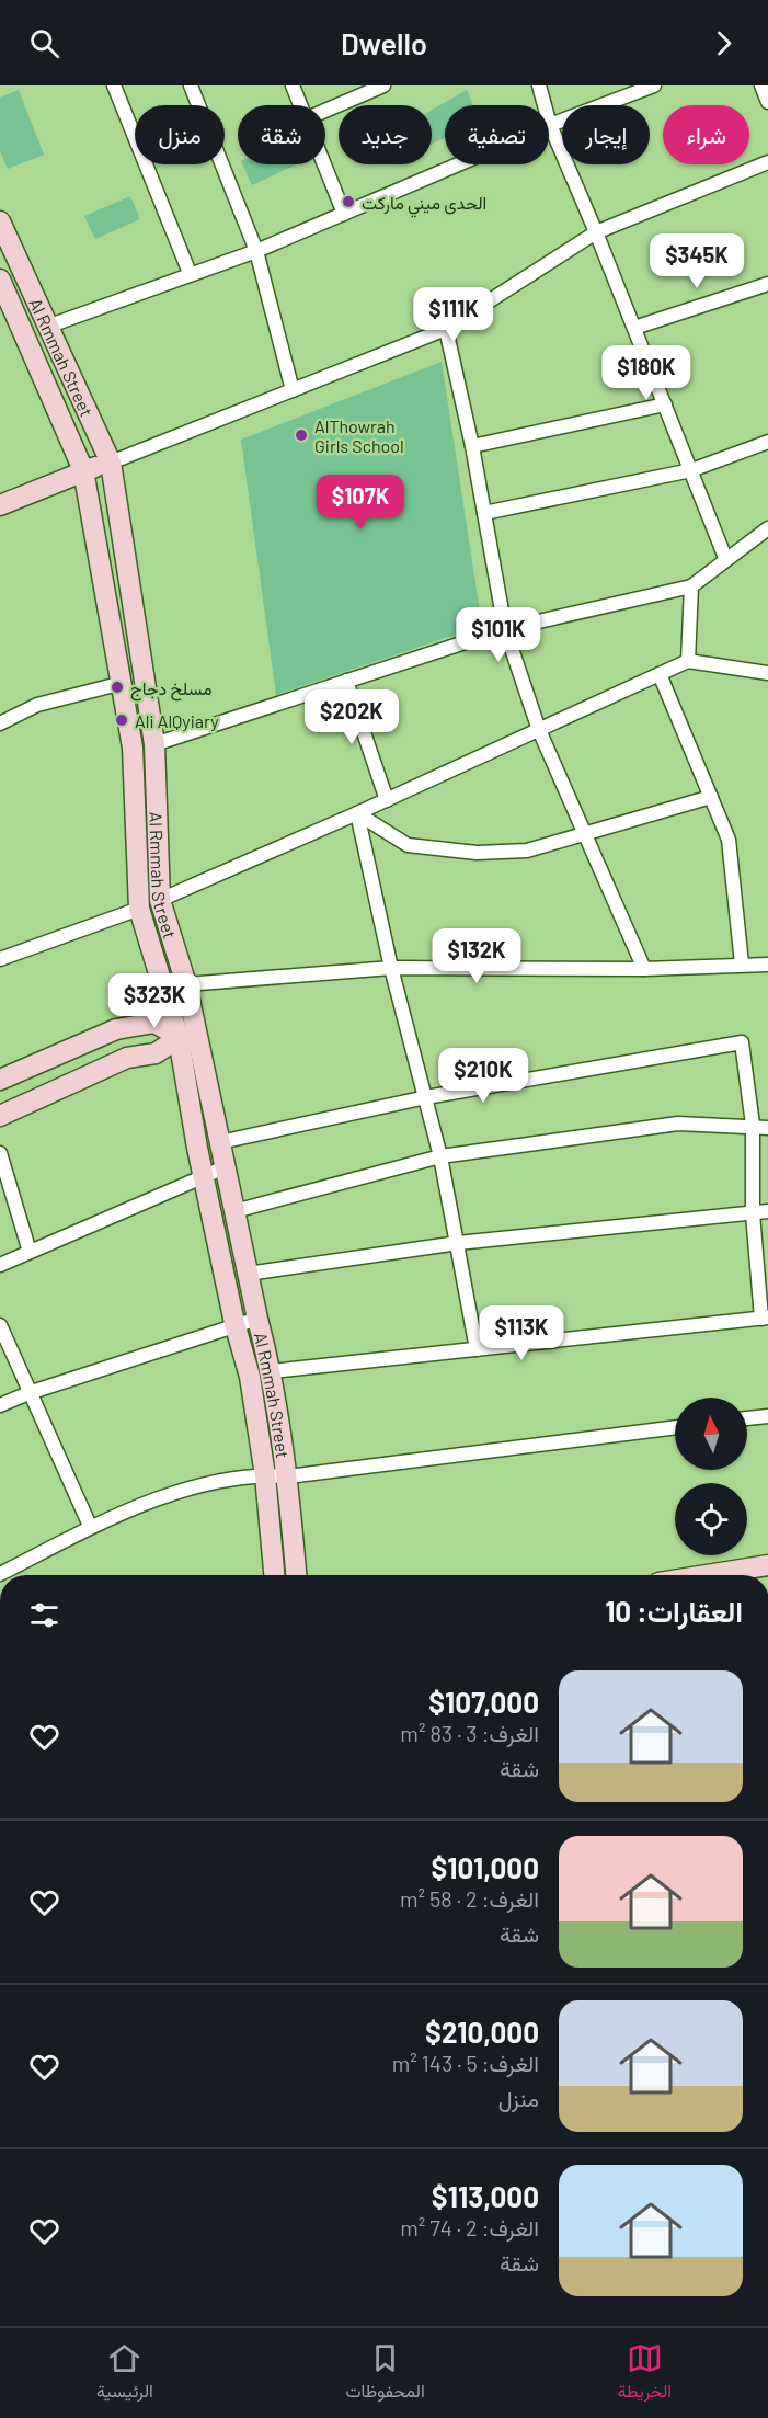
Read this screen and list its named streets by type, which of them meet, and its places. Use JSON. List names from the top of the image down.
{
  "streets": {
    "street": ["Al Rmmah Street"]
  },
  "places": [
    "الحدى ميني ماركت",
    "AlThowrah Girls School",
    "مسلخ دجاج",
    "Ali AlQyiary"
  ],
  "north": "top",
  "page": {
    "header": "Dwello",
    "chip": [
      "شراء",
      "إيجار",
      "تصفية",
      "جديد",
      "شقة",
      "منزل"
    ],
    "price": [
      "$345K",
      "$111K",
      "$180K",
      "$107K",
      "$101K",
      "$202K",
      "$132K",
      "$323K",
      "$210K",
      "$113K"
    ],
    "heading": "العقارات: 10",
    "list": [
      {
        "name": "$107,000",
        "note": "الغرف: 3 · 83 m² · شقة"
      },
      {
        "name": "$101,000",
        "note": "الغرف: 2 · 58 m² · شقة"
      },
      {
        "name": "$210,000",
        "note": "الغرف: 5 · 143 m² · منزل"
      },
      {
        "name": "$113,000",
        "note": "الغرف: 2 · 74 m² · شقة"
      }
    ],
    "tabs": ["الخريطة", "المحفوظات", "الرئيسية"]
  }
}
